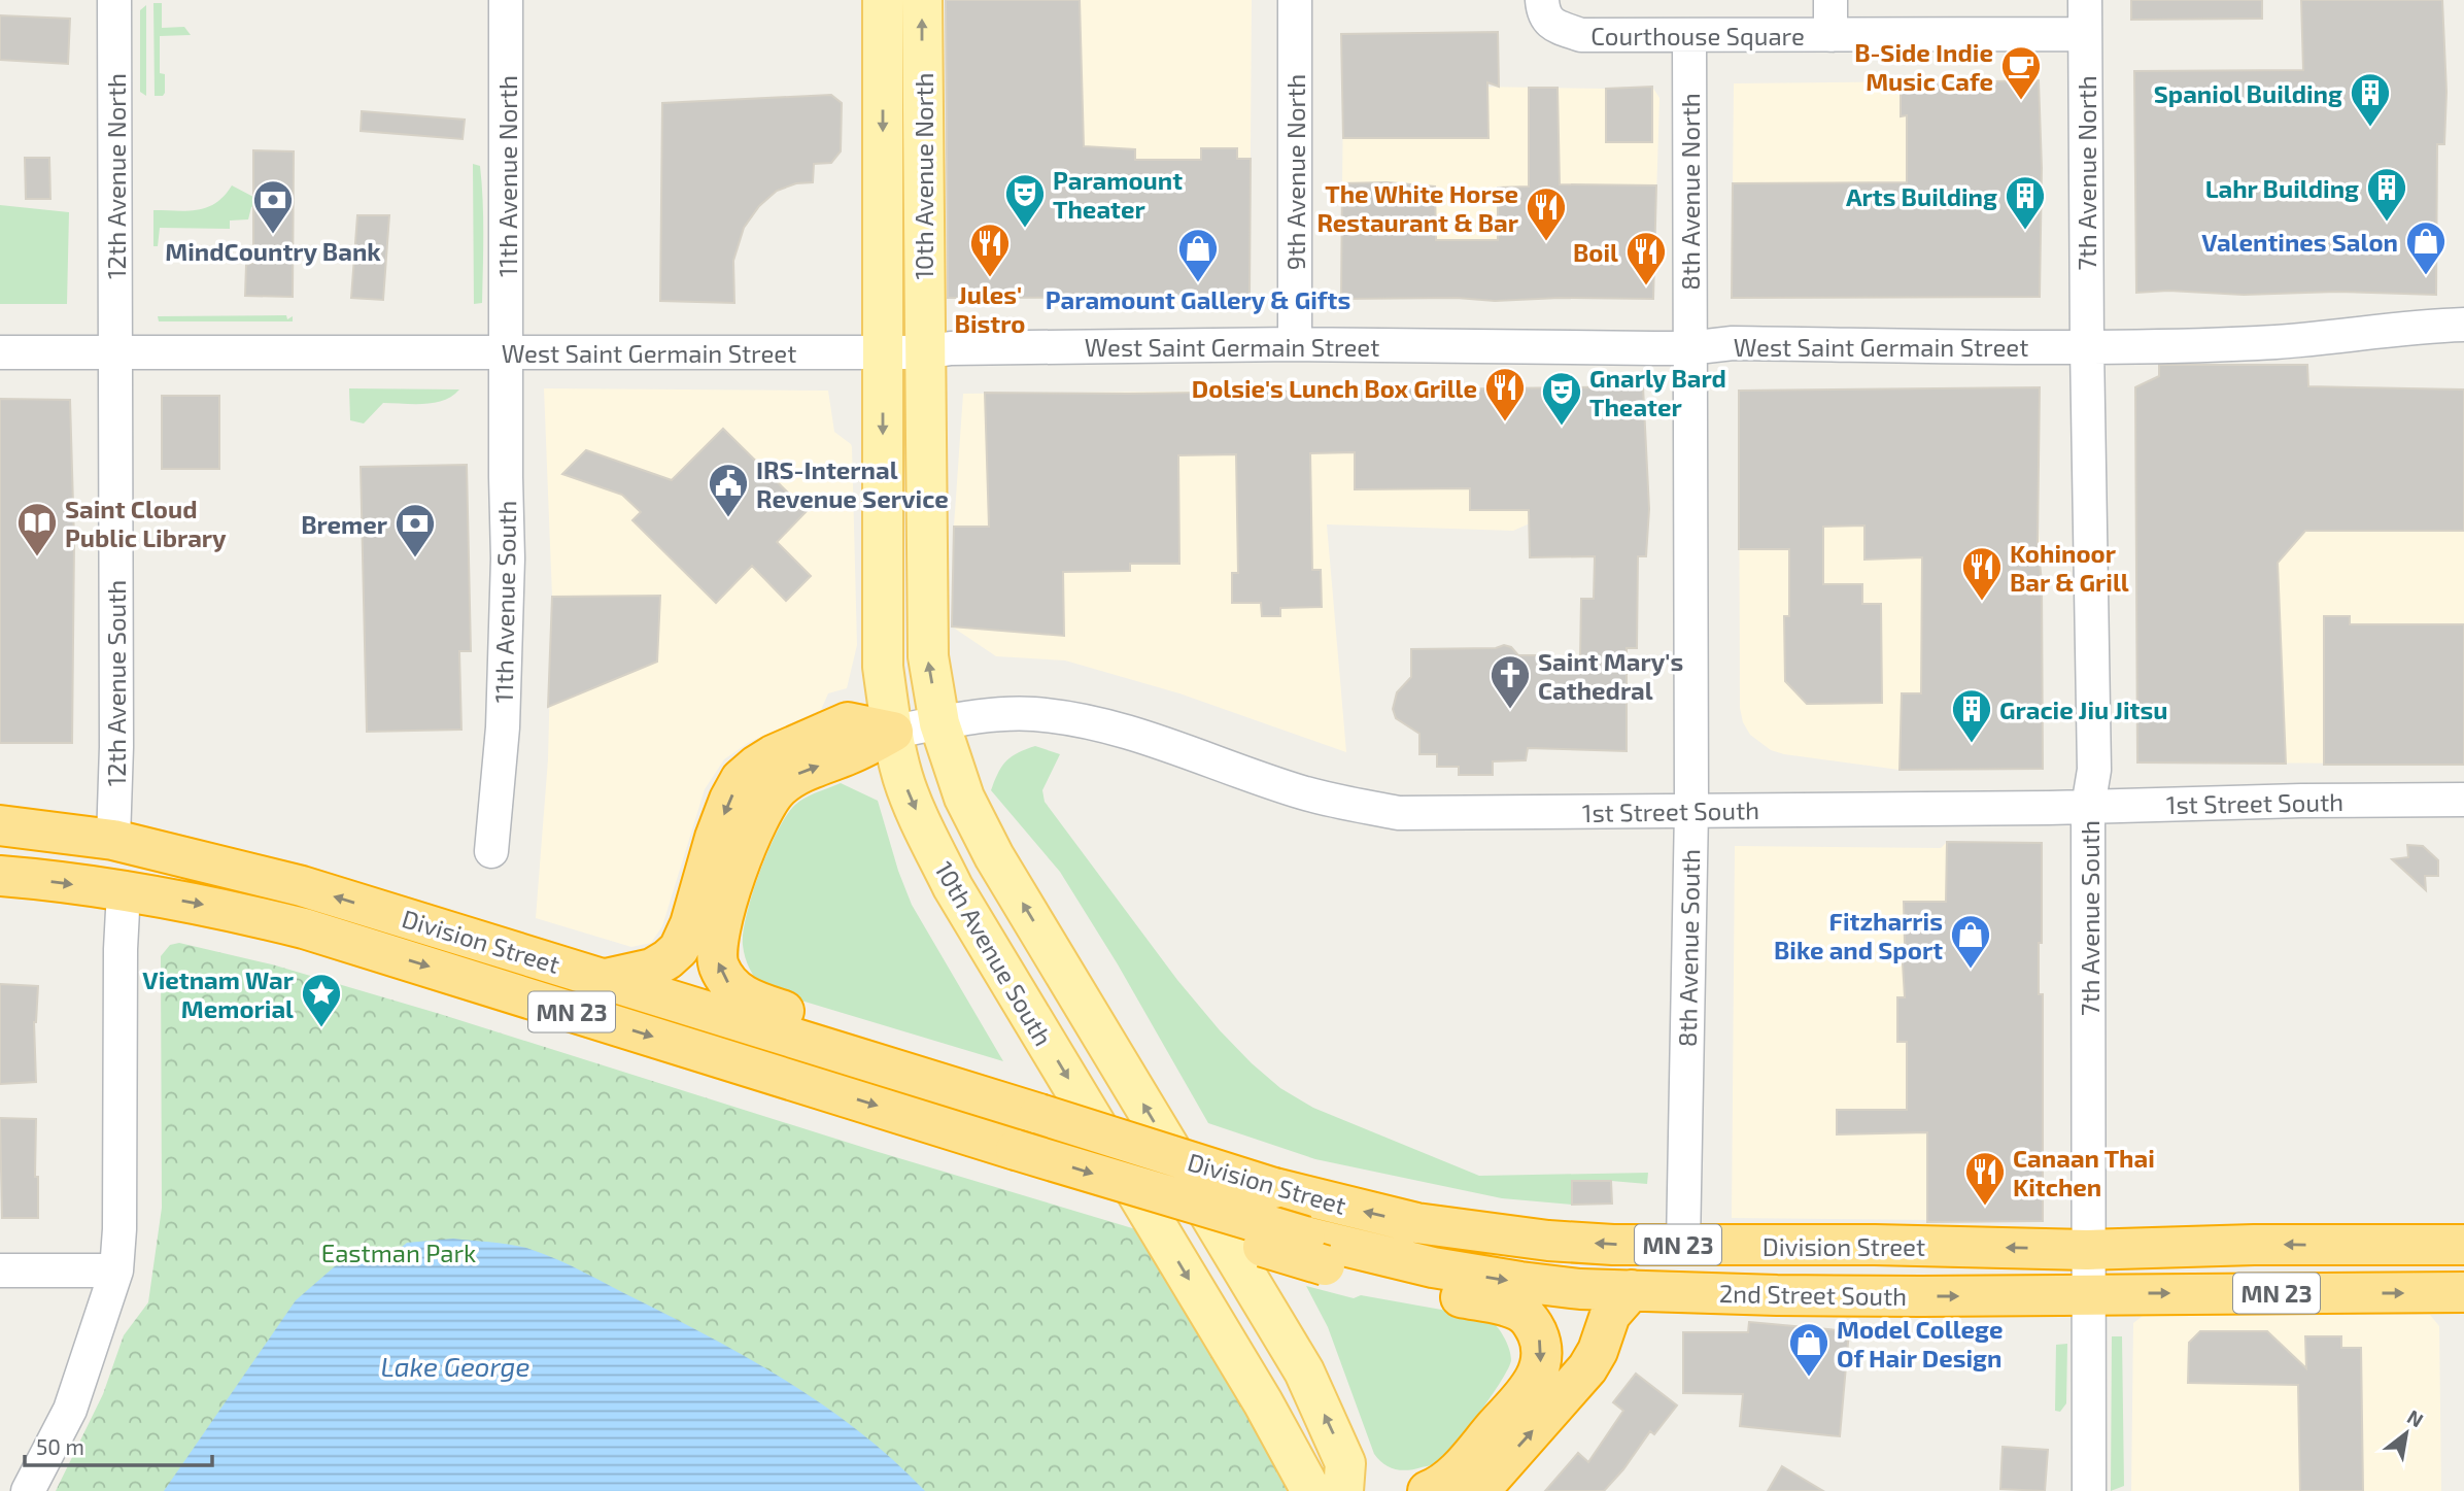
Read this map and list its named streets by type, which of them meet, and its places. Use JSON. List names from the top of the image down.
{
  "streets": {
    "highway": ["Division Street", "MN 23", "2nd Street South"],
    "main road": ["10th Avenue North", "10th Avenue South"],
    "street": [
      "Courthouse Square",
      "9th Avenue North",
      "7th Avenue North",
      "12th Avenue North",
      "11th Avenue North",
      "8th Avenue North",
      "West Saint Germain Street",
      "11th Avenue South",
      "12th Avenue South",
      "1st Street South",
      "7th Avenue South",
      "8th Avenue South"
    ]
  },
  "crossings": [
    ["Courthouse Square", "7th Avenue North"],
    ["Courthouse Square", "8th Avenue North"],
    ["9th Avenue North", "West Saint Germain Street"],
    ["7th Avenue North", "West Saint Germain Street"],
    ["7th Avenue North", "7th Avenue South"],
    ["12th Avenue North", "West Saint Germain Street"],
    ["12th Avenue North", "12th Avenue South"],
    ["11th Avenue North", "West Saint Germain Street"],
    ["11th Avenue North", "11th Avenue South"],
    ["10th Avenue North", "West Saint Germain Street"],
    ["10th Avenue North", "10th Avenue South"],
    ["8th Avenue North", "West Saint Germain Street"],
    ["8th Avenue North", "8th Avenue South"],
    ["West Saint Germain Street", "11th Avenue South"],
    ["West Saint Germain Street", "12th Avenue South"],
    ["West Saint Germain Street", "7th Avenue South"],
    ["West Saint Germain Street", "8th Avenue South"],
    ["West Saint Germain Street", "10th Avenue South"],
    ["12th Avenue South", "Division Street"],
    ["12th Avenue South", "MN 23"],
    ["1st Street South", "7th Avenue South"],
    ["1st Street South", "8th Avenue South"],
    ["1st Street South", "10th Avenue South"],
    ["7th Avenue South", "Division Street"],
    ["7th Avenue South", "2nd Street South"],
    ["Division Street", "8th Avenue South"],
    ["Division Street", "MN 23"],
    ["Division Street", "2nd Street South"]
  ],
  "one_way": ["2nd Street South"],
  "water": ["Lake George"],
  "parks": ["Eastman Park"],
  "places": {
    "cafe": ["B-Side Indie Music Cafe"],
    "building": [
      "Spaniol Building",
      "Lahr Building",
      "Arts Building",
      "Gracie Jiu Jitsu"
    ],
    "theatre": ["Paramount Theater", "Gnarly Bard Theater"],
    "bank": ["MindCountry Bank", "Bremer"],
    "restaurant": [
      "The White Horse Restaurant & Bar",
      "Jules' Bistro",
      "Boil",
      "Dolsie's Lunch Box Grille",
      "Kohinoor Bar & Grill",
      "Canaan Thai Kitchen"
    ],
    "shop": [
      "Valentines Salon",
      "Paramount Gallery & Gifts",
      "Fitzharris Bike and Sport",
      "Model College Of Hair Design"
    ],
    "public building": ["IRS-Internal Revenue Service"],
    "library": ["Saint Cloud Public Library"],
    "church": ["Saint Mary's Cathedral"],
    "place": ["Vietnam War Memorial"]
  },
  "scale_bar": "50 m",
  "north": "top right"
}
